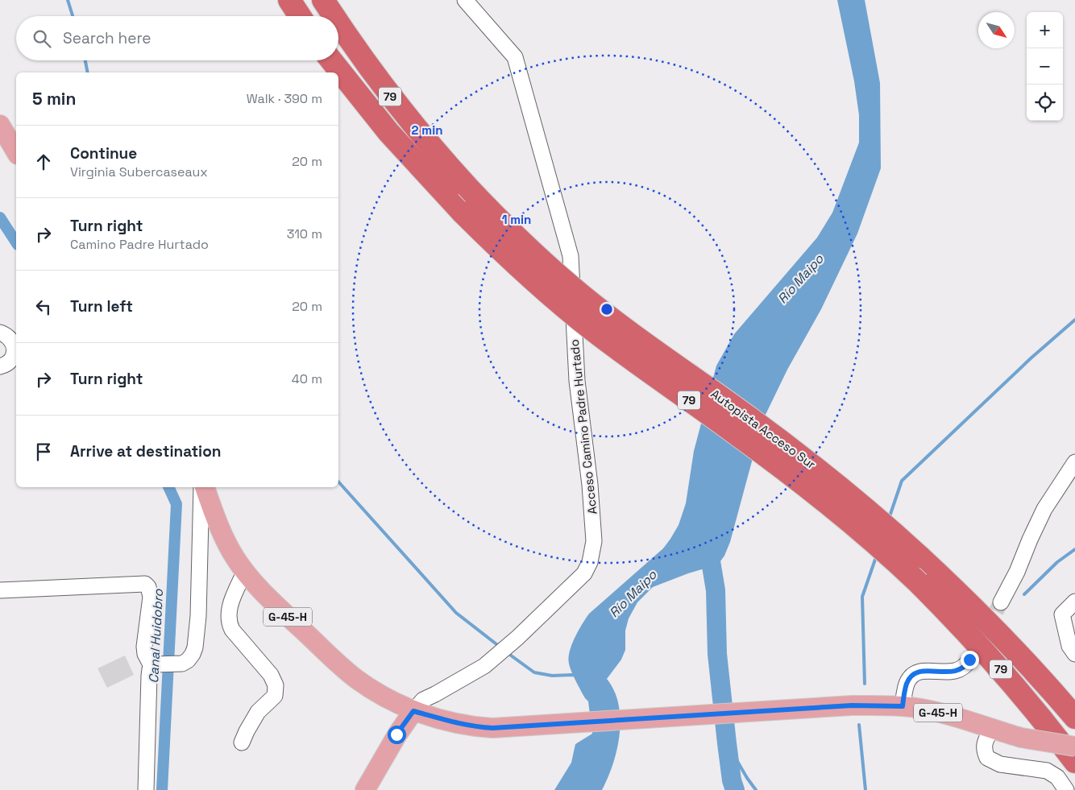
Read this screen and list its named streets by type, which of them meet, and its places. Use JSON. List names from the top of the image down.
{
  "streets": {
    "highway": ["79", "Autopista Acceso Sur"],
    "main road": ["G-45-H"],
    "street": ["Acceso Camino Padre Hurtado"]
  },
  "crossings": [
    ["Acceso Camino Padre Hurtado", "G-45-H"]
  ],
  "water": ["Río Maipo", "Canal Huidobro"],
  "north": "bottom right",
  "page": {
    "map_buttons": ["+", "−"],
    "search": "Search here",
    "heading": ["5 min", "Walk · 390 m"],
    "list": [
      ["Continue", "Virginia Subercaseaux", "20 m"],
      ["Turn right", "Camino Padre Hurtado", "310 m"],
      ["Turn left", "20 m"],
      ["Turn right", "40 m"],
      "Arrive at destination"
    ]
  },
  "rings": ["2 min", "1 min"]
}
